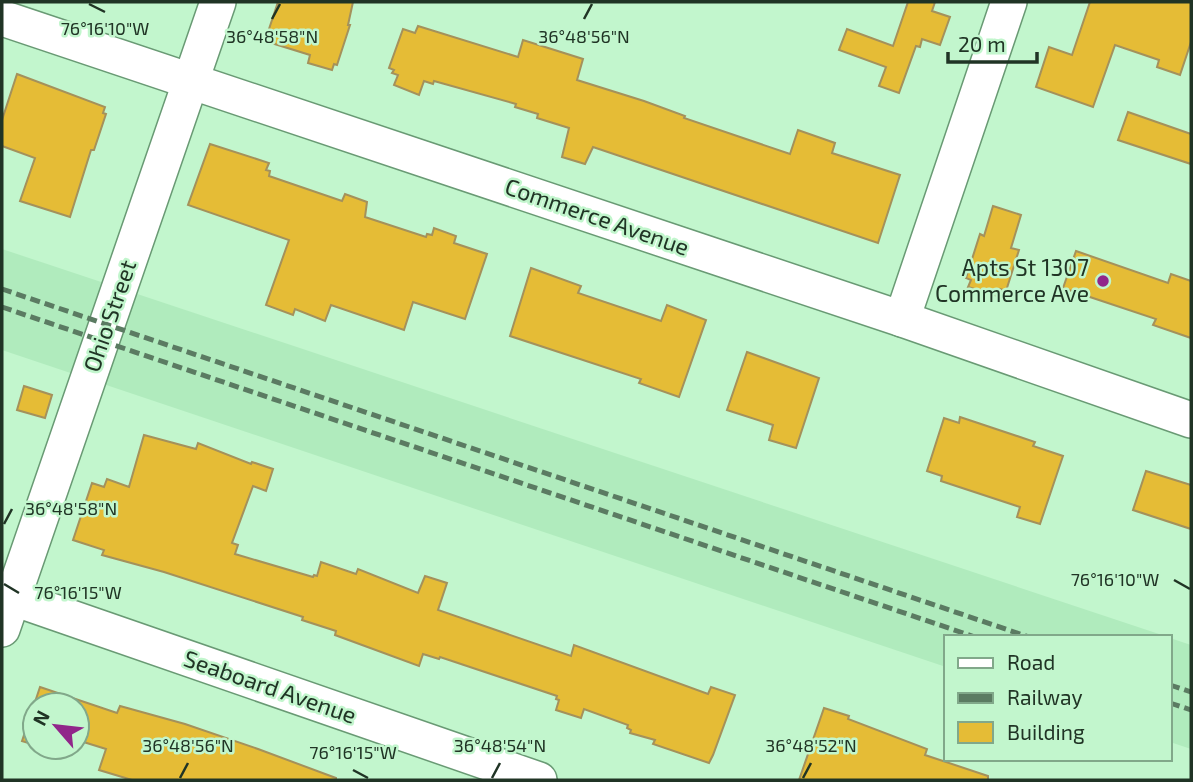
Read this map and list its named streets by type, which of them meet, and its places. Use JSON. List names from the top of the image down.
{
  "streets": {
    "street": ["Commerce Avenue", "Ohio Street", "Seaboard Avenue"]
  },
  "crossings": [
    ["Commerce Avenue", "Ohio Street"],
    ["Ohio Street", "Seaboard Avenue"]
  ],
  "places": ["Apts St 1307 Commerce Ave"],
  "legend": ["Road", "Railway", "Building"],
  "scale_bar": "20 m",
  "north": "top left",
  "coordinates": [
    "76°16'10\"W",
    "36°48'58\"N",
    "36°48'56\"N",
    "76°16'15\"W",
    "36°48'54\"N",
    "36°48'52\"N"
  ]
}
